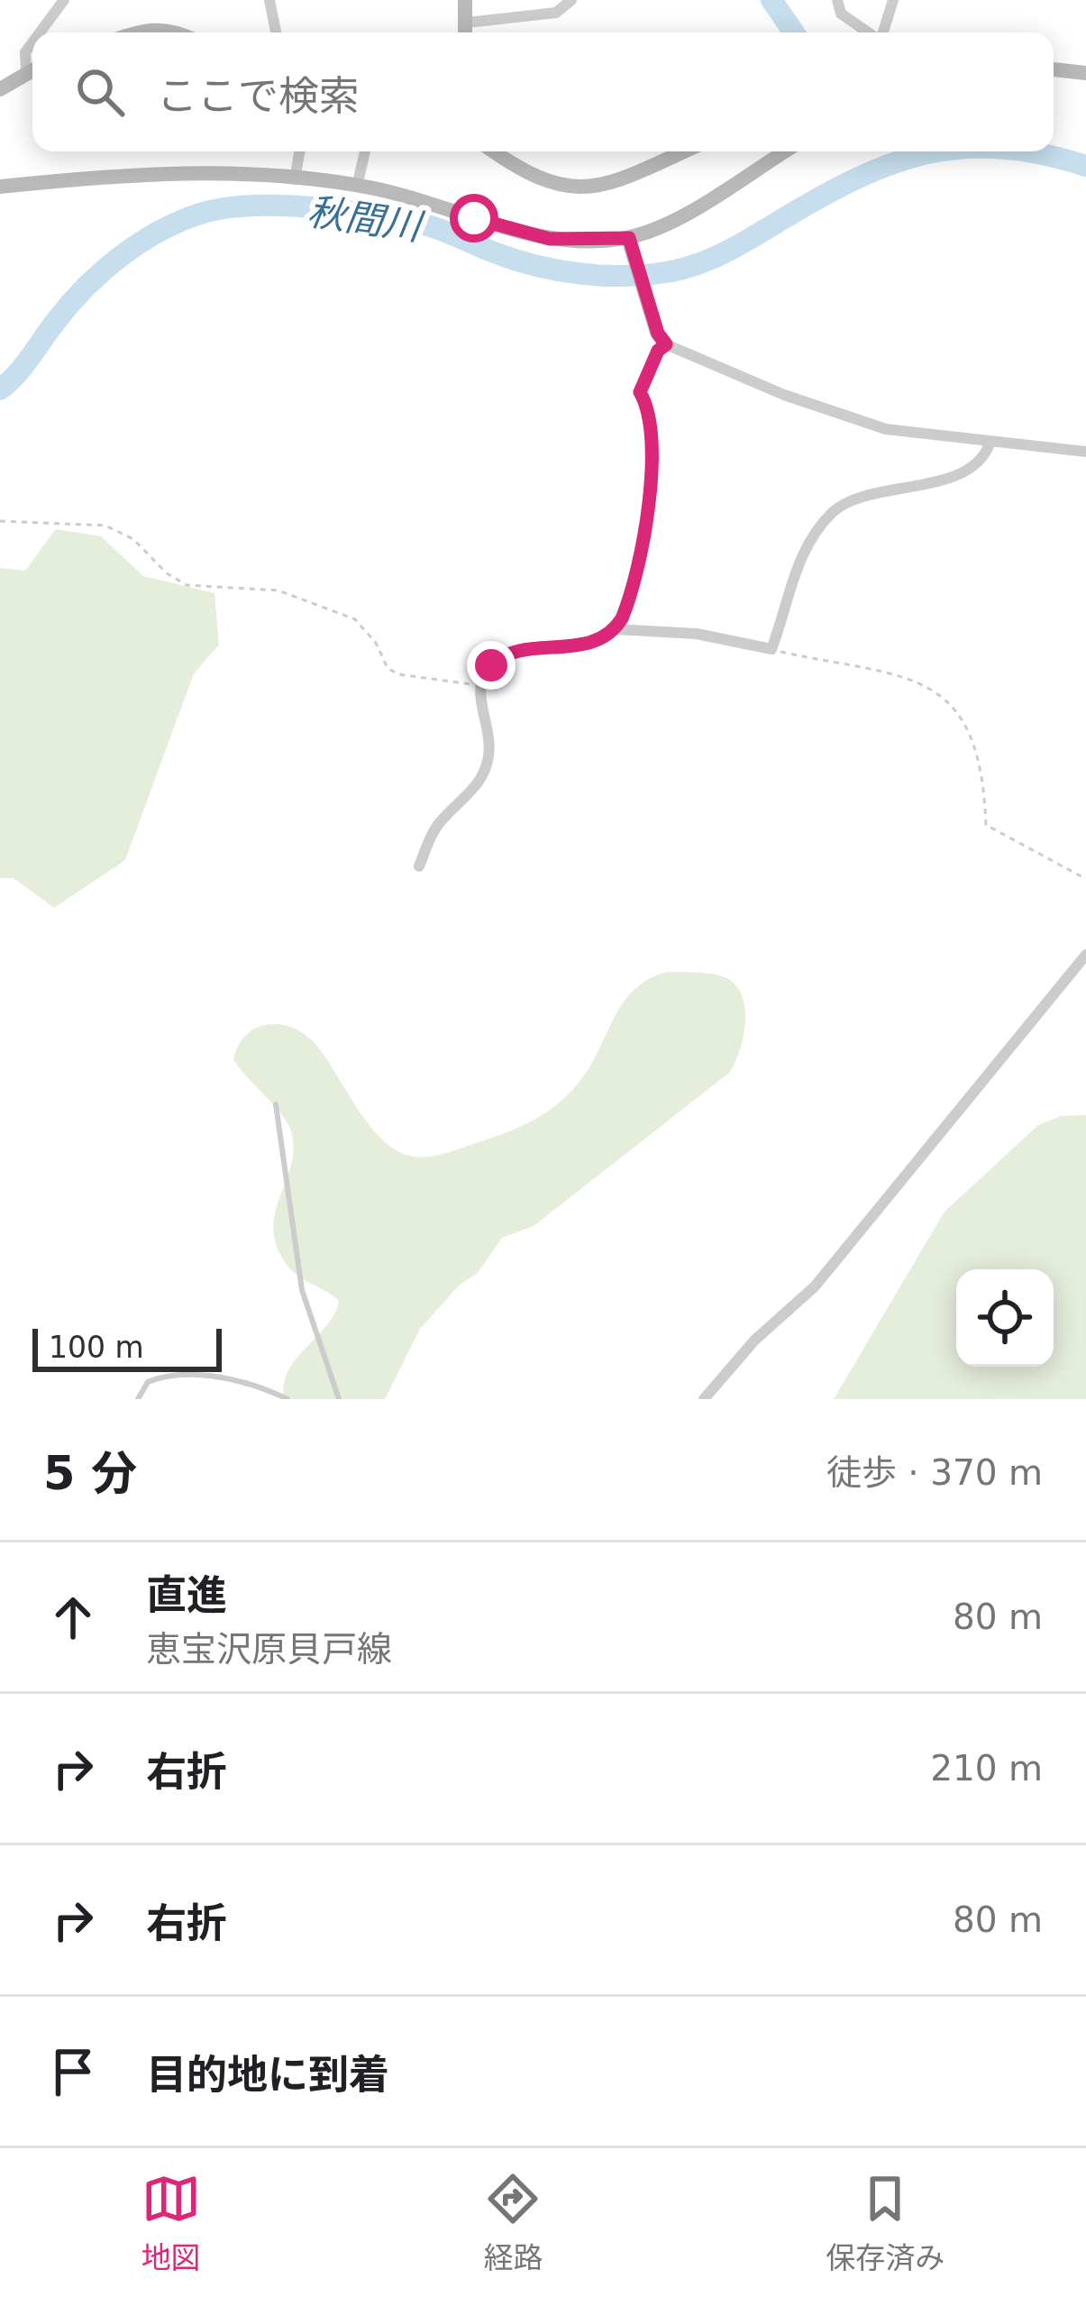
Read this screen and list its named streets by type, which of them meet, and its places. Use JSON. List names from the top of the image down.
{
  "water": ["秋間川"],
  "scale_bar": "100 m",
  "page": {
    "search": "ここで検索",
    "scale": "100 m",
    "heading": ["5 分", "徒歩 · 370 m"],
    "list": [
      ["直進", "恵宝沢原貝戸線", "80 m"],
      ["右折", "210 m"],
      ["右折", "80 m"],
      "目的地に到着"
    ],
    "nav": ["地図", "経路", "保存済み"]
  }
}
